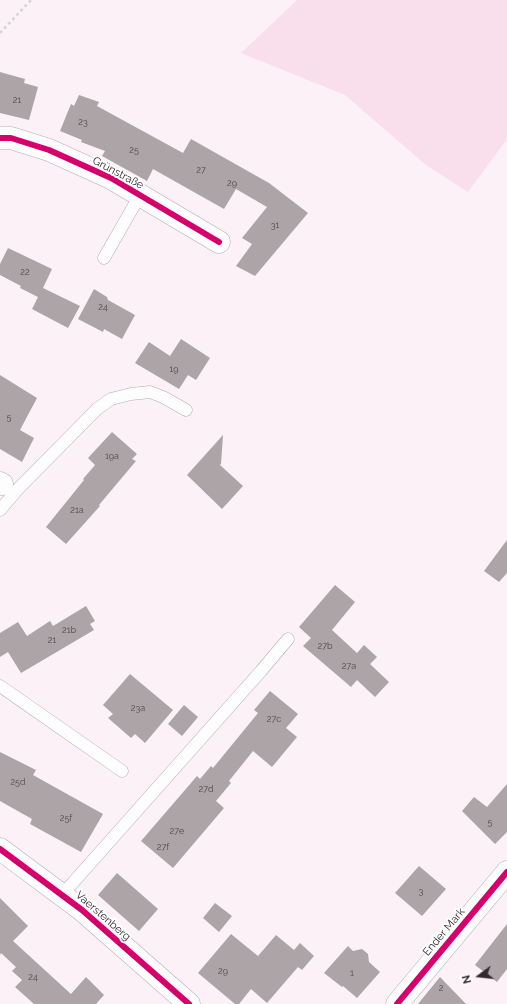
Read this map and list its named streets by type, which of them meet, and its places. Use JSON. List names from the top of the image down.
{
  "streets": {
    "street": ["Grünstraße", "Vaerstenberg", "Ender Mark"]
  },
  "house_numbers": [
    "21",
    "23",
    "25",
    "27",
    "29",
    "31",
    "22",
    "24",
    "19",
    "5",
    "19a",
    "21a",
    "21b",
    "21",
    "27b",
    "27a",
    "23a",
    "27c",
    "25d",
    "27d",
    "25f",
    "5",
    "27e",
    "27f",
    "3",
    "29",
    "1",
    "24",
    "2"
  ],
  "north": "left"
}
